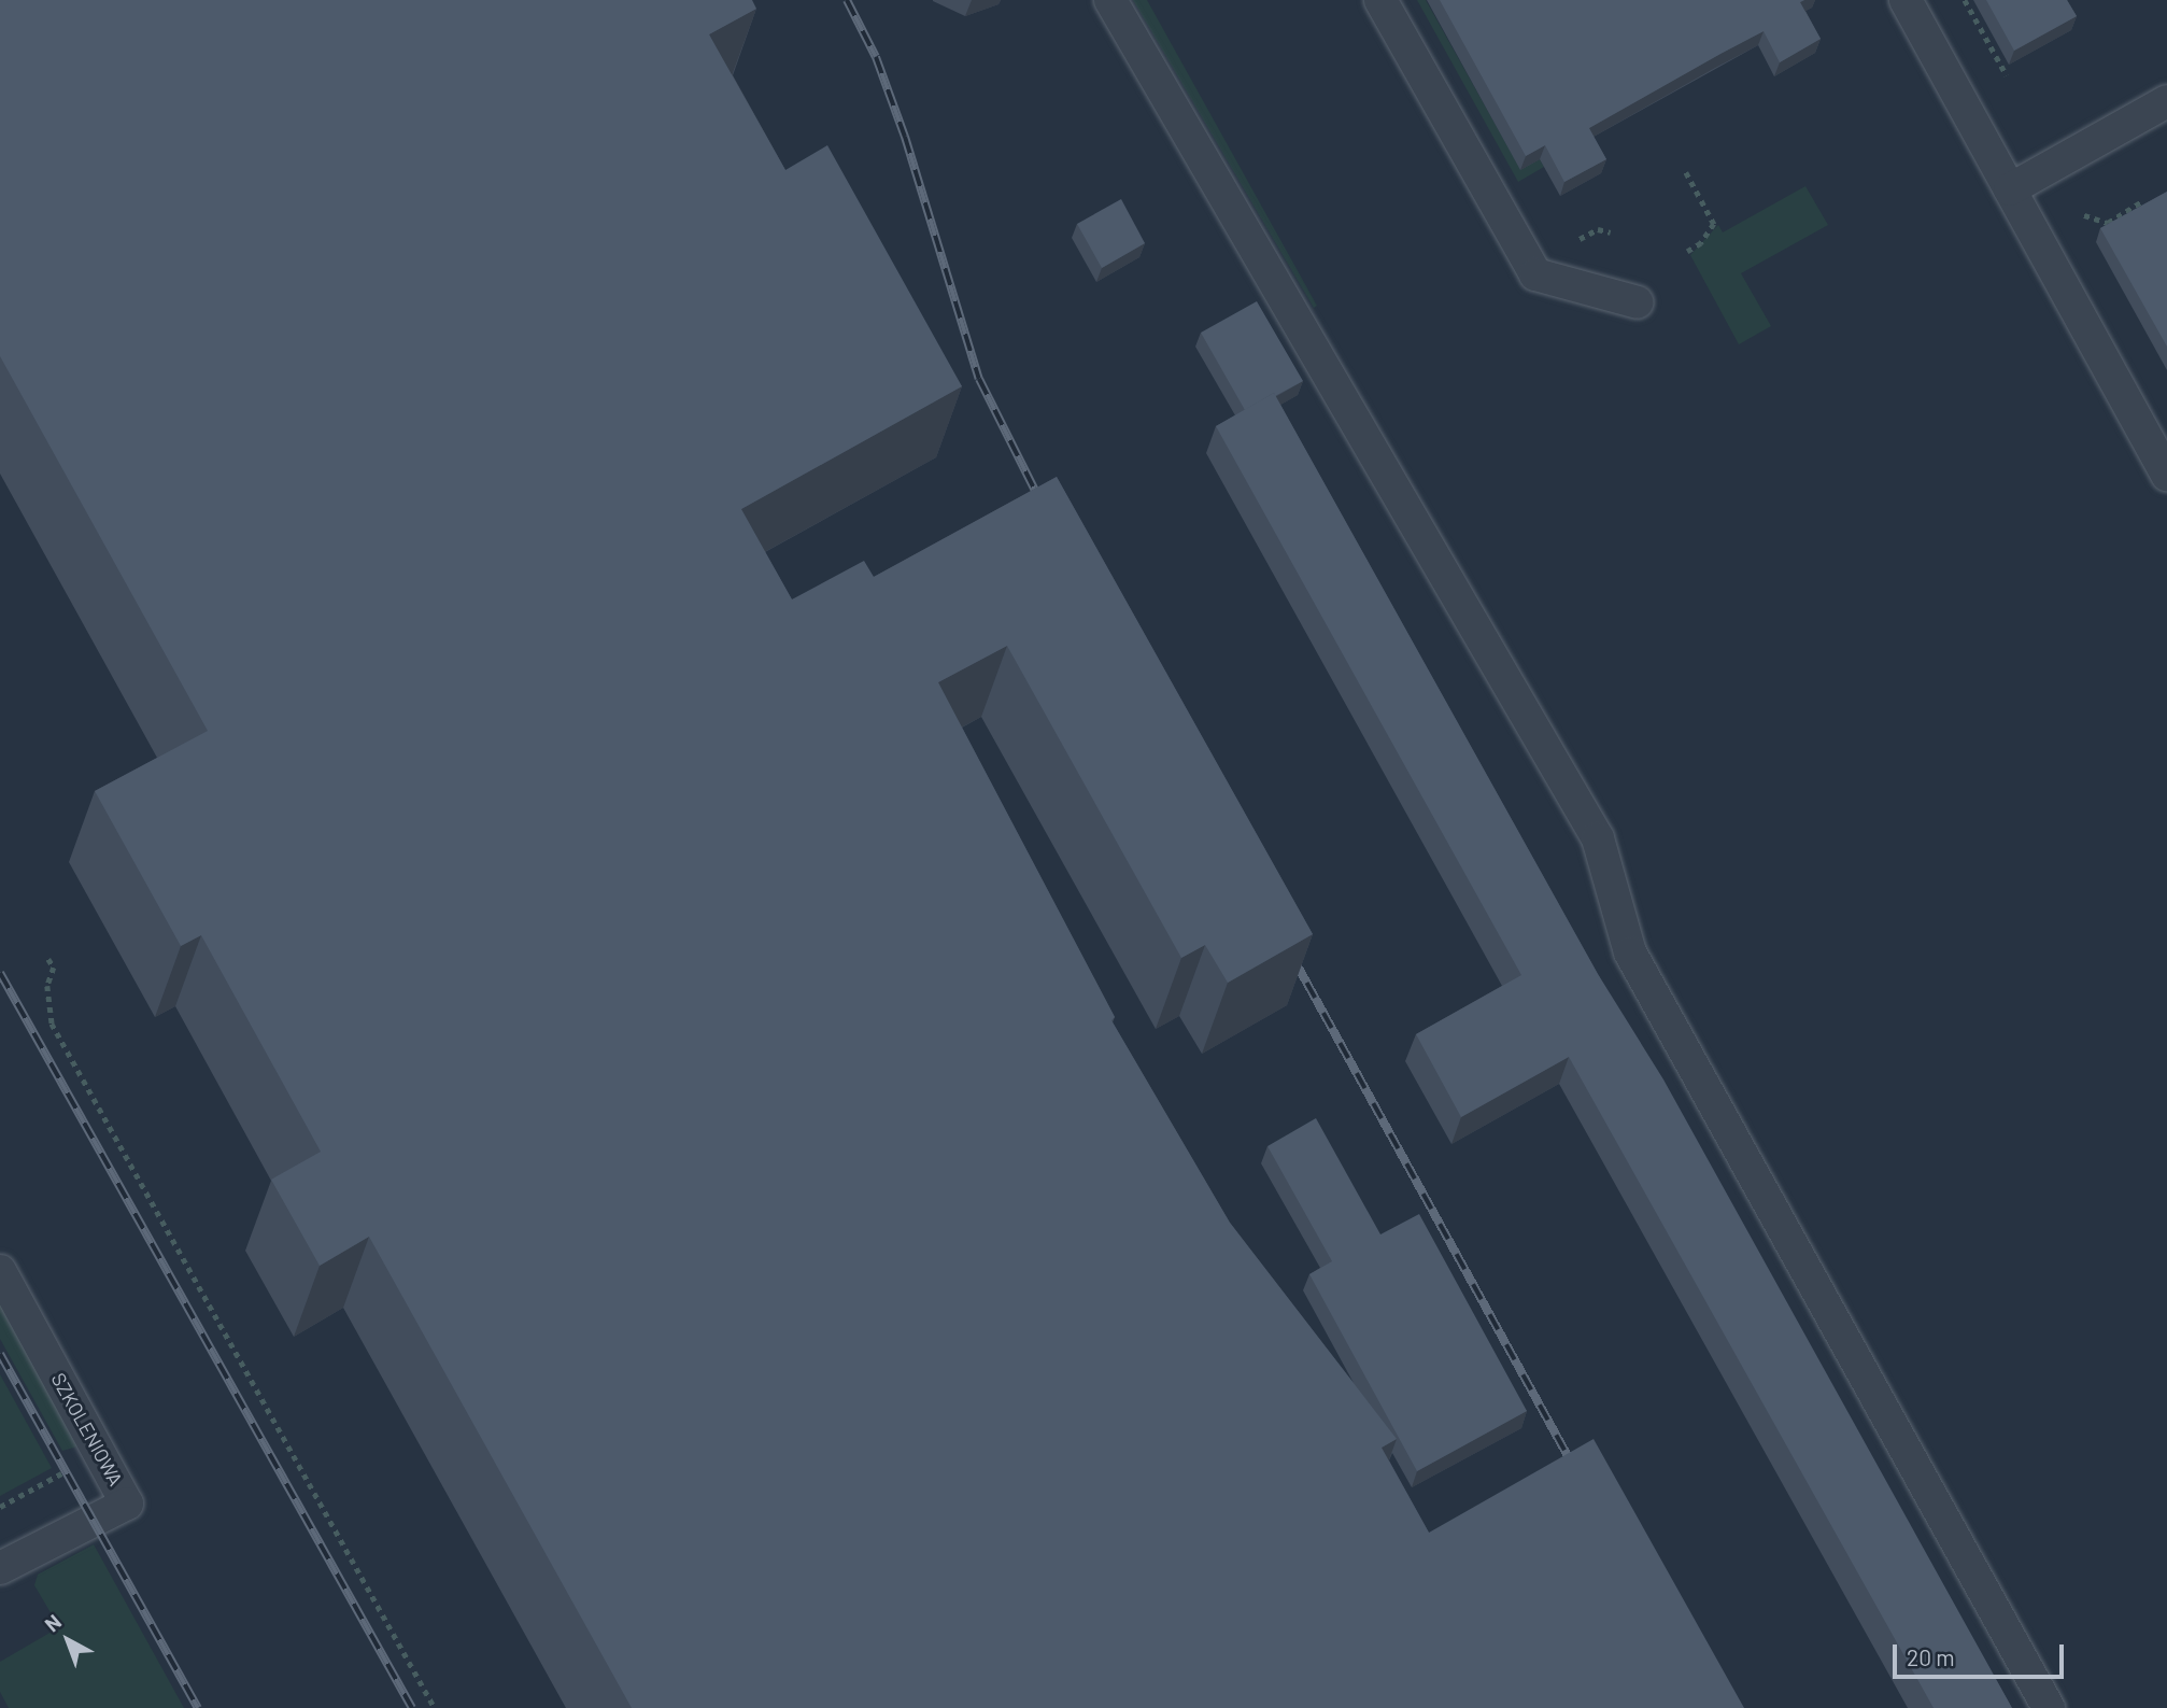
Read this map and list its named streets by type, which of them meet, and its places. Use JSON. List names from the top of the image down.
{
  "streets": {
    "lane": ["SZKOLENIOWA"]
  },
  "scale_bar": "20 m",
  "north": "top left"
}
